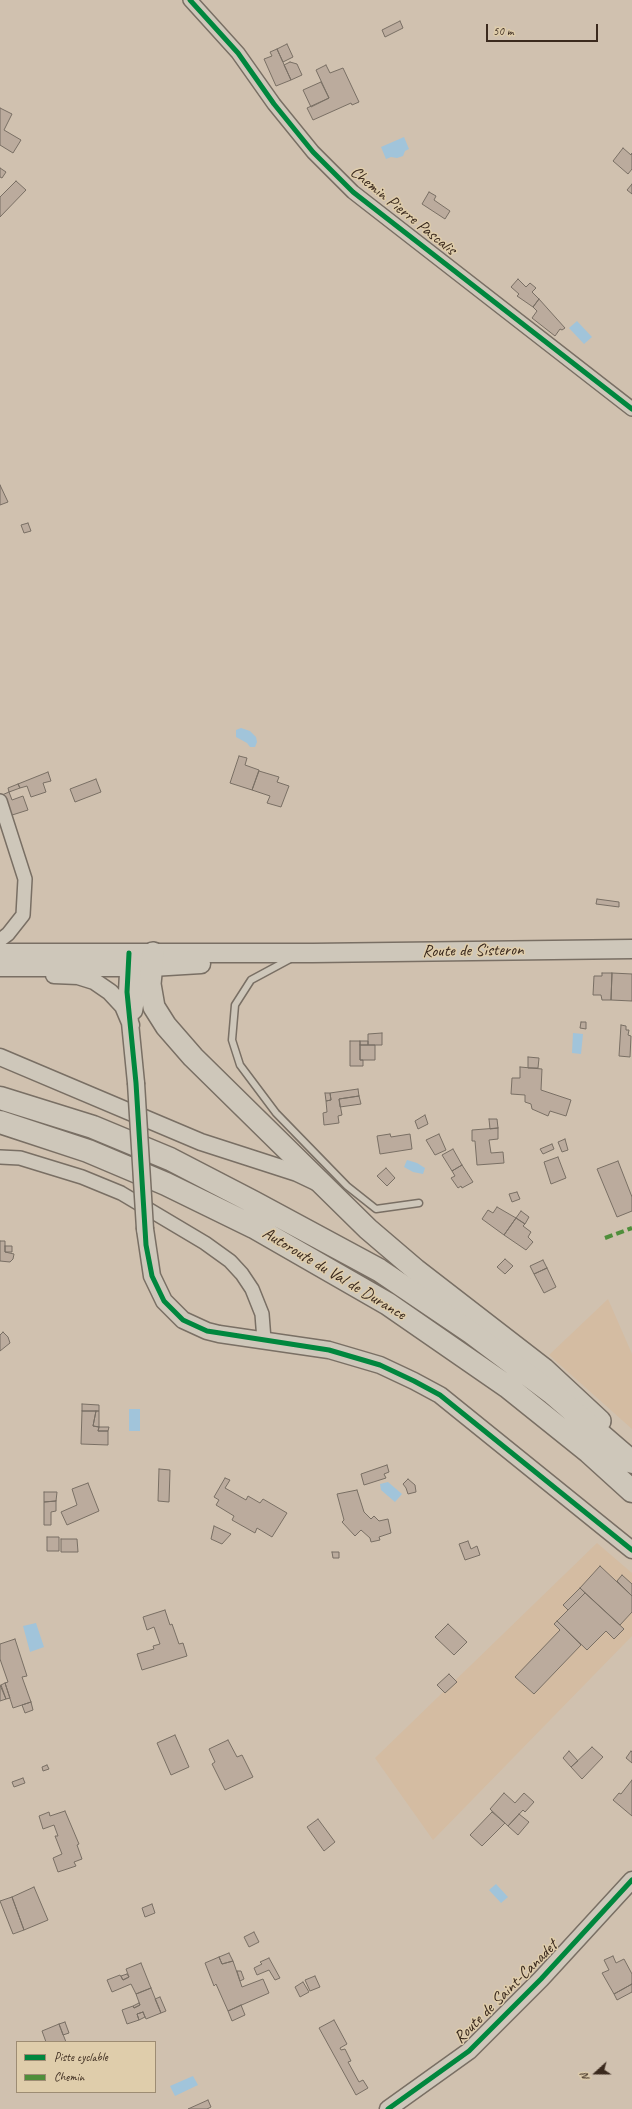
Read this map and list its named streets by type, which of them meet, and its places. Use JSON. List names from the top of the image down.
{
  "streets": {
    "highway": ["Autoroute du Val de Durance"],
    "main road": ["Route de Sisteron"],
    "street": ["Chemin Pierre Pascalis", "Route de Saint-Canadet"]
  },
  "legend": ["Piste cyclable", "Chemin"],
  "scale_bar": "50 m",
  "north": "left"
}
